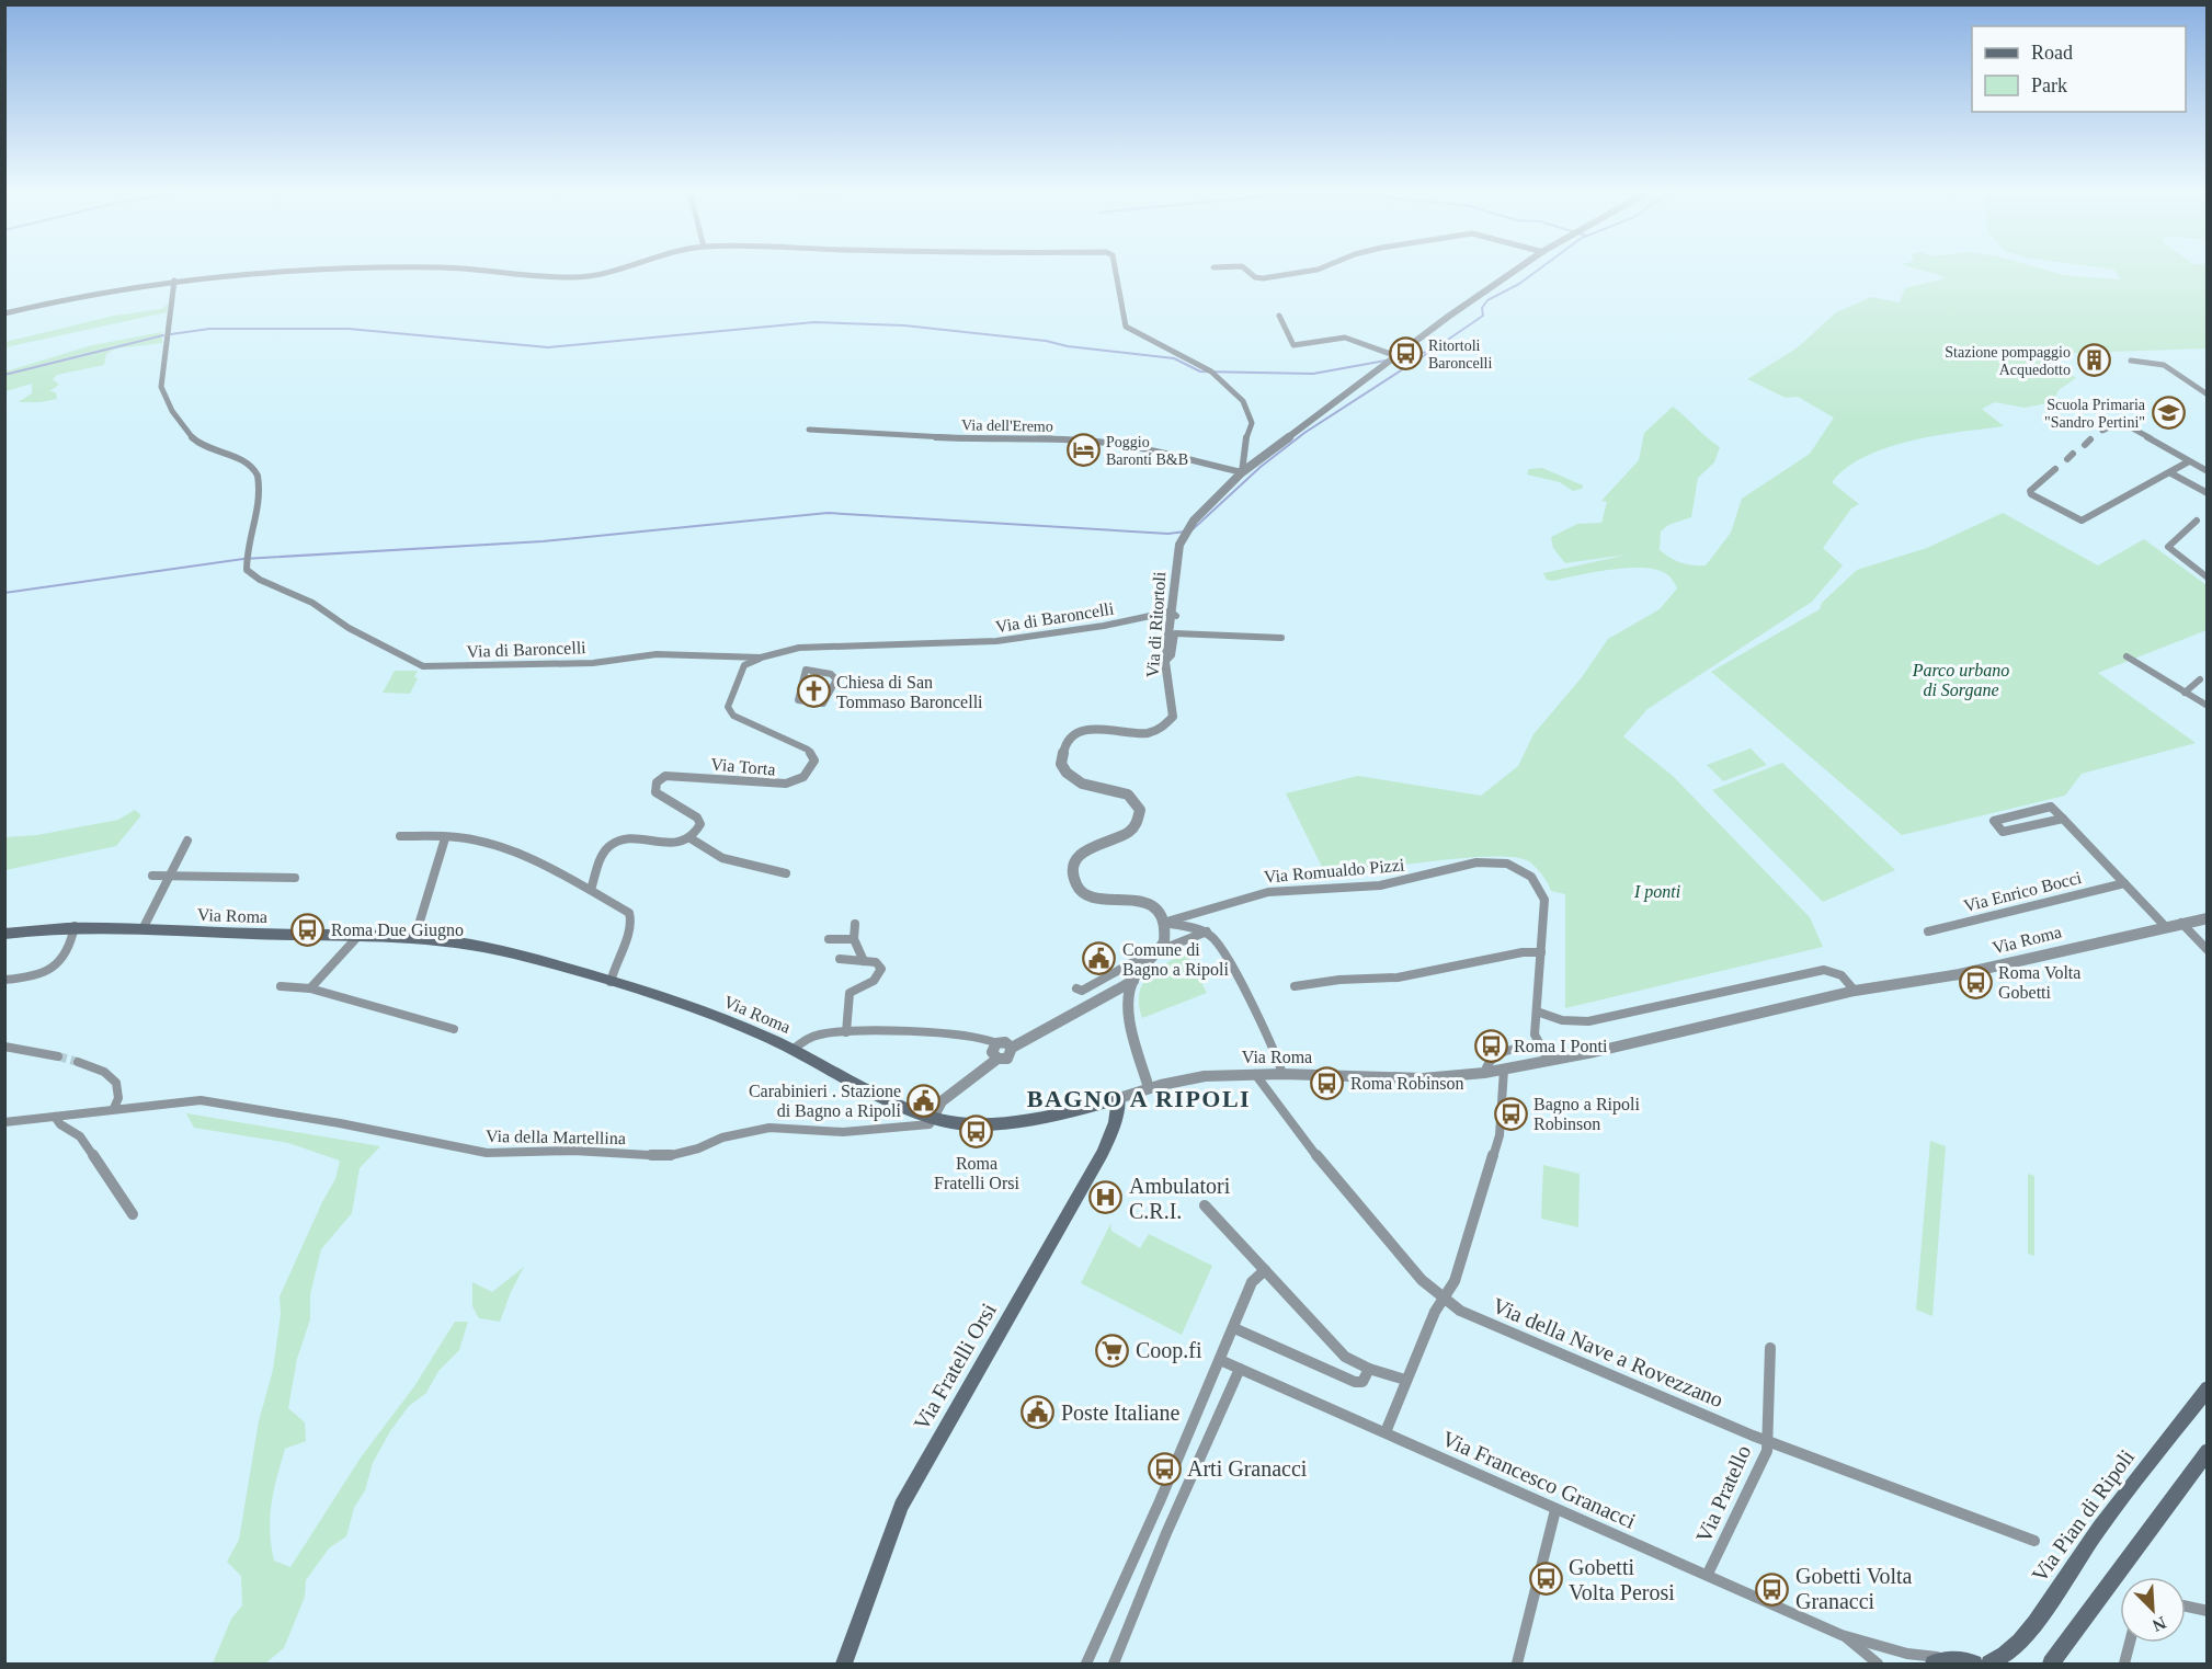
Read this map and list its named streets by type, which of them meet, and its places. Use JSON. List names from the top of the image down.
{
  "streets": {
    "main road": ["Via Roma", "Via Fratelli Orsi", "Via Pian di Ripoli"],
    "street": [
      "Via dell'Eremo",
      "Via di Baroncelli",
      "Via di Ritortoli",
      "Via Torta",
      "Via Romualdo Pizzi",
      "Via Enrico Bocci",
      "Via della Martellina",
      "Via della Nave a Rovezzano",
      "Via Francesco Granacci",
      "Via Pratello"
    ]
  },
  "crossings": [
    ["Via dell'Eremo", "Via di Ritortoli"],
    ["Via di Baroncelli", "Via di Ritortoli"],
    ["Via di Baroncelli", "Via Torta"],
    ["Via di Ritortoli", "Via Romualdo Pizzi"],
    ["Via Enrico Bocci", "Via Roma"],
    ["Via Roma", "Via della Martellina"],
    ["Via Roma", "Via della Nave a Rovezzano"],
    ["Via Roma", "Via Fratelli Orsi"],
    ["Via della Nave a Rovezzano", "Via Pratello"],
    ["Via Francesco Granacci", "Via Pratello"]
  ],
  "districts": ["BAGNO A RIPOLI"],
  "parks": ["Parco urbano di Sorgane", "I ponti"],
  "places": {
    "bus stop": [
      "Ritortoli Baroncelli",
      "Roma Due Giugno",
      "Roma Volta Gobetti",
      "Roma I Ponti",
      "Roma Robinson",
      "Bagno a Ripoli Robinson",
      "Roma Fratelli Orsi",
      "Arti Granacci",
      "Gobetti Volta Perosi",
      "Gobetti Volta Granacci"
    ],
    "building": ["Stazione pompaggio Acquedotto"],
    "school or university": ["Scuola Primaria \"Sandro Pertini\""],
    "hotel": ["Poggio Baronti B&B"],
    "church": ["Chiesa di San Tommaso Baroncelli"],
    "public building": ["Comune di Bagno a Ripoli", "Carabinieri . Stazione di Bagno a Ripoli", "Poste Italiane"],
    "hospital": ["Ambulatori C.R.I."],
    "supermarket": ["Coop.fi"]
  },
  "legend": ["Road", "Park"],
  "north": "bottom right"
}
